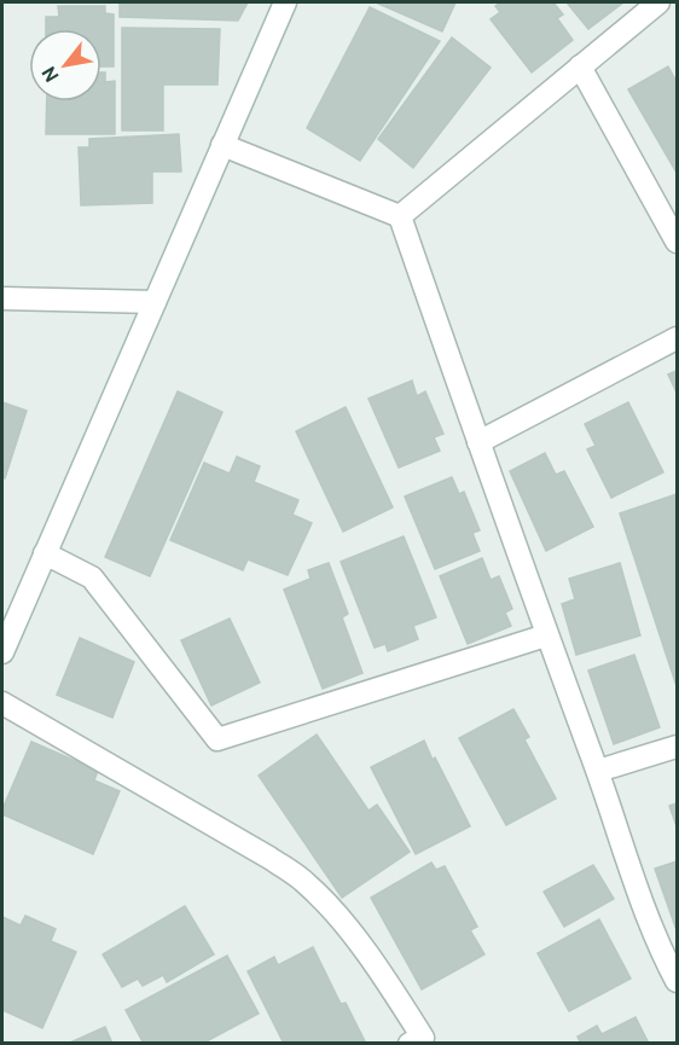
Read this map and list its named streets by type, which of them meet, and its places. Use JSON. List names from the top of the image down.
{
  "north": "bottom left"
}
